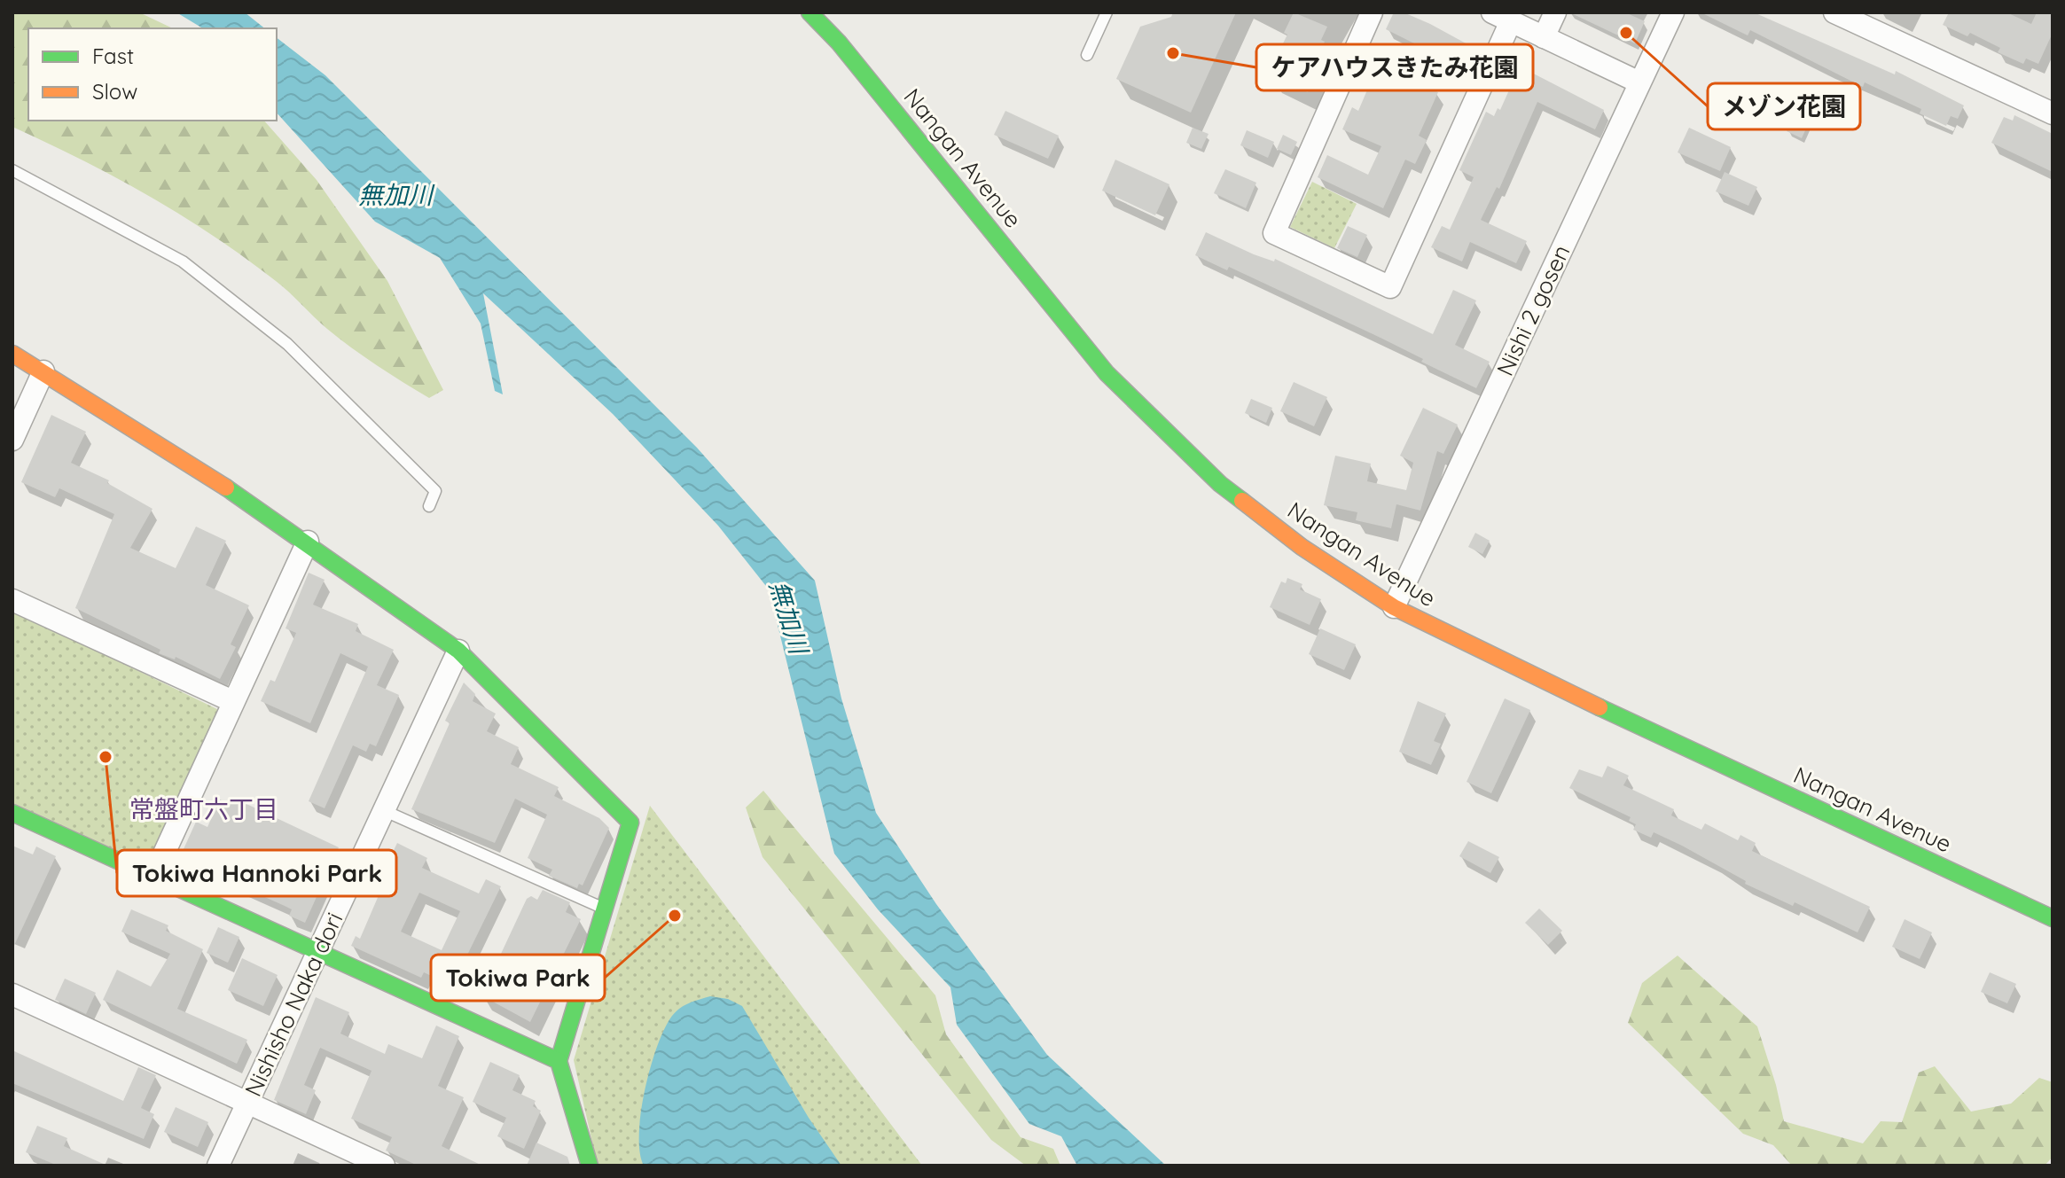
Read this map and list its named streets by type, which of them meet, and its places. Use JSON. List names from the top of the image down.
{
  "streets": {
    "street": ["Nangan Avenue", "Nishi 2 gosen", "Nishisho Naka dori"]
  },
  "crossings": [
    ["Nangan Avenue", "Nishi 2 gosen"]
  ],
  "districts": ["常盤町六丁目"],
  "water": ["無加川"],
  "places": [
    "メゾン花園",
    "ケアハウスきたみ花園",
    "Tokiwa Hannoki Park",
    "Tokiwa Park"
  ],
  "legend": ["Fast", "Slow"]
}
